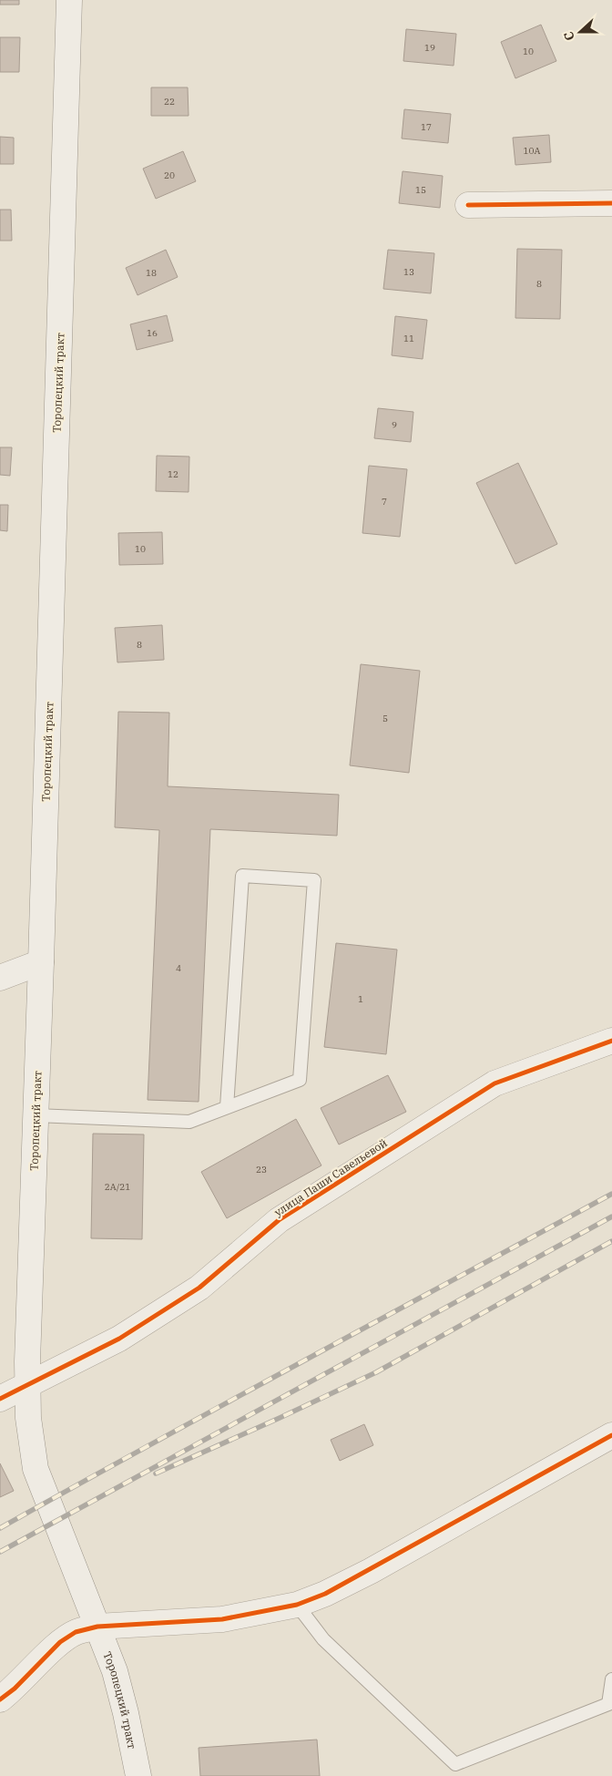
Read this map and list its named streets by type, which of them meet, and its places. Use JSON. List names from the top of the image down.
{
  "streets": {
    "main road": ["Торопецкий тракт", "улица Паши Савельевой"]
  },
  "crossings": [
    ["Торопецкий тракт", "улица Паши Савельевой"]
  ],
  "house_numbers": [
    "19",
    "10",
    "22",
    "17",
    "10А",
    "20",
    "15",
    "13",
    "18",
    "8",
    "16",
    "11",
    "9",
    "12",
    "7",
    "10",
    "8",
    "5",
    "4",
    "1",
    "23",
    "2А/21"
  ],
  "north": "left"
}
